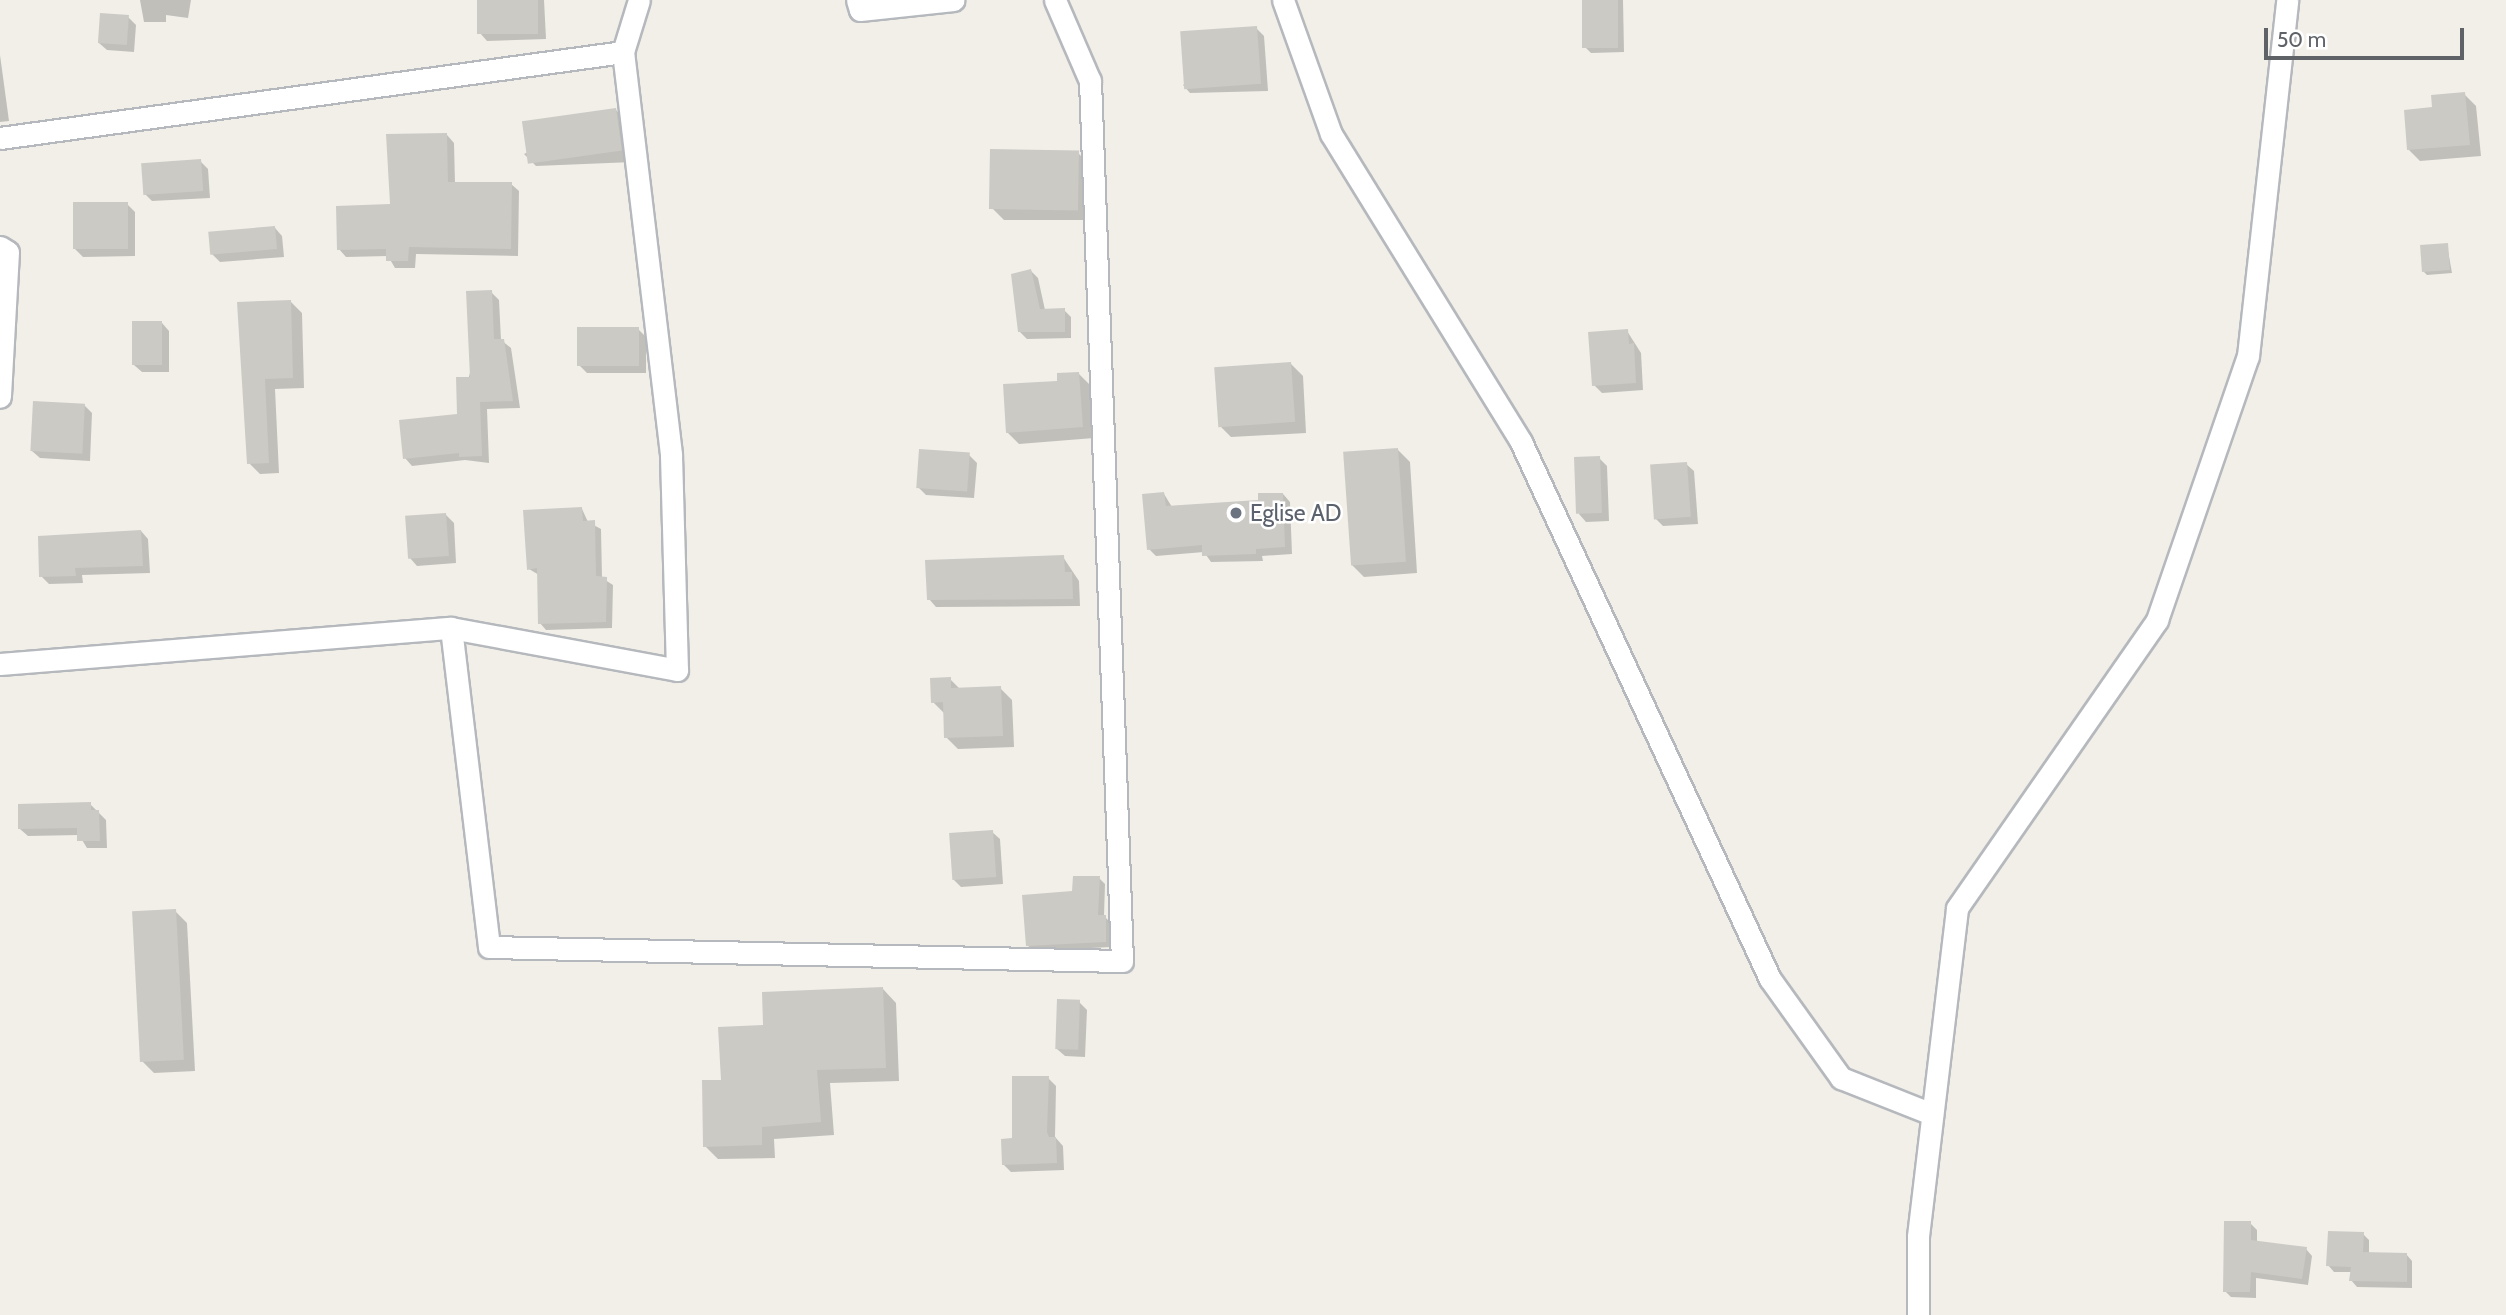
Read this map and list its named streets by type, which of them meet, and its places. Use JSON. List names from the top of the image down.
{
  "places": ["Eglise AD"],
  "scale_bar": "50 m"
}
